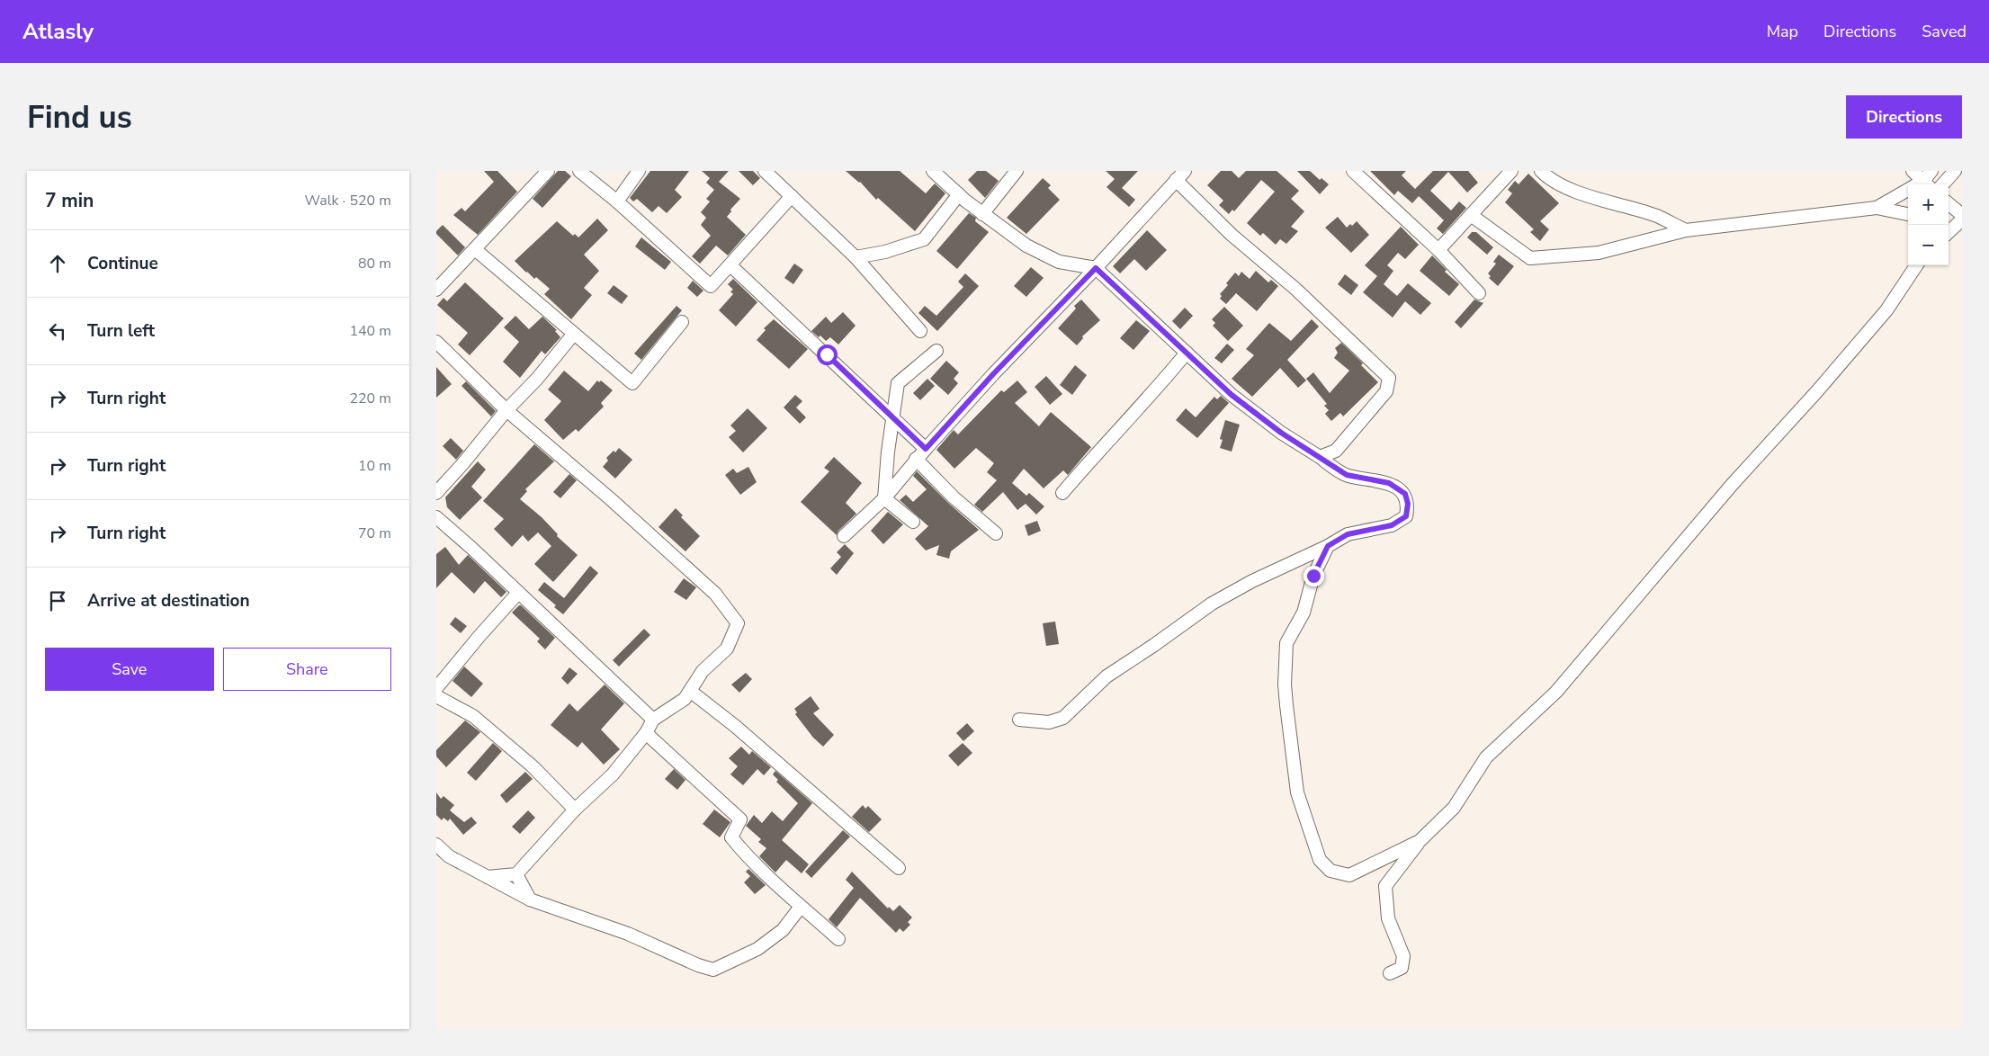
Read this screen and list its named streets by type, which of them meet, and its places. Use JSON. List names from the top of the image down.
{
  "page": {
    "header": "Atlasly",
    "nav": ["Map", "Directions", "Saved"],
    "buttons": [
      "Directions",
      ["Save", "Share"]
    ],
    "title": "Find us",
    "heading": ["7 min", "Walk · 520 m"],
    "map_buttons": ["+", "−"],
    "list": [
      ["Continue", "80 m"],
      ["Turn left", "140 m"],
      ["Turn right", "220 m"],
      ["Turn right", "10 m"],
      ["Turn right", "70 m"],
      "Arrive at destination"
    ]
  }
}
